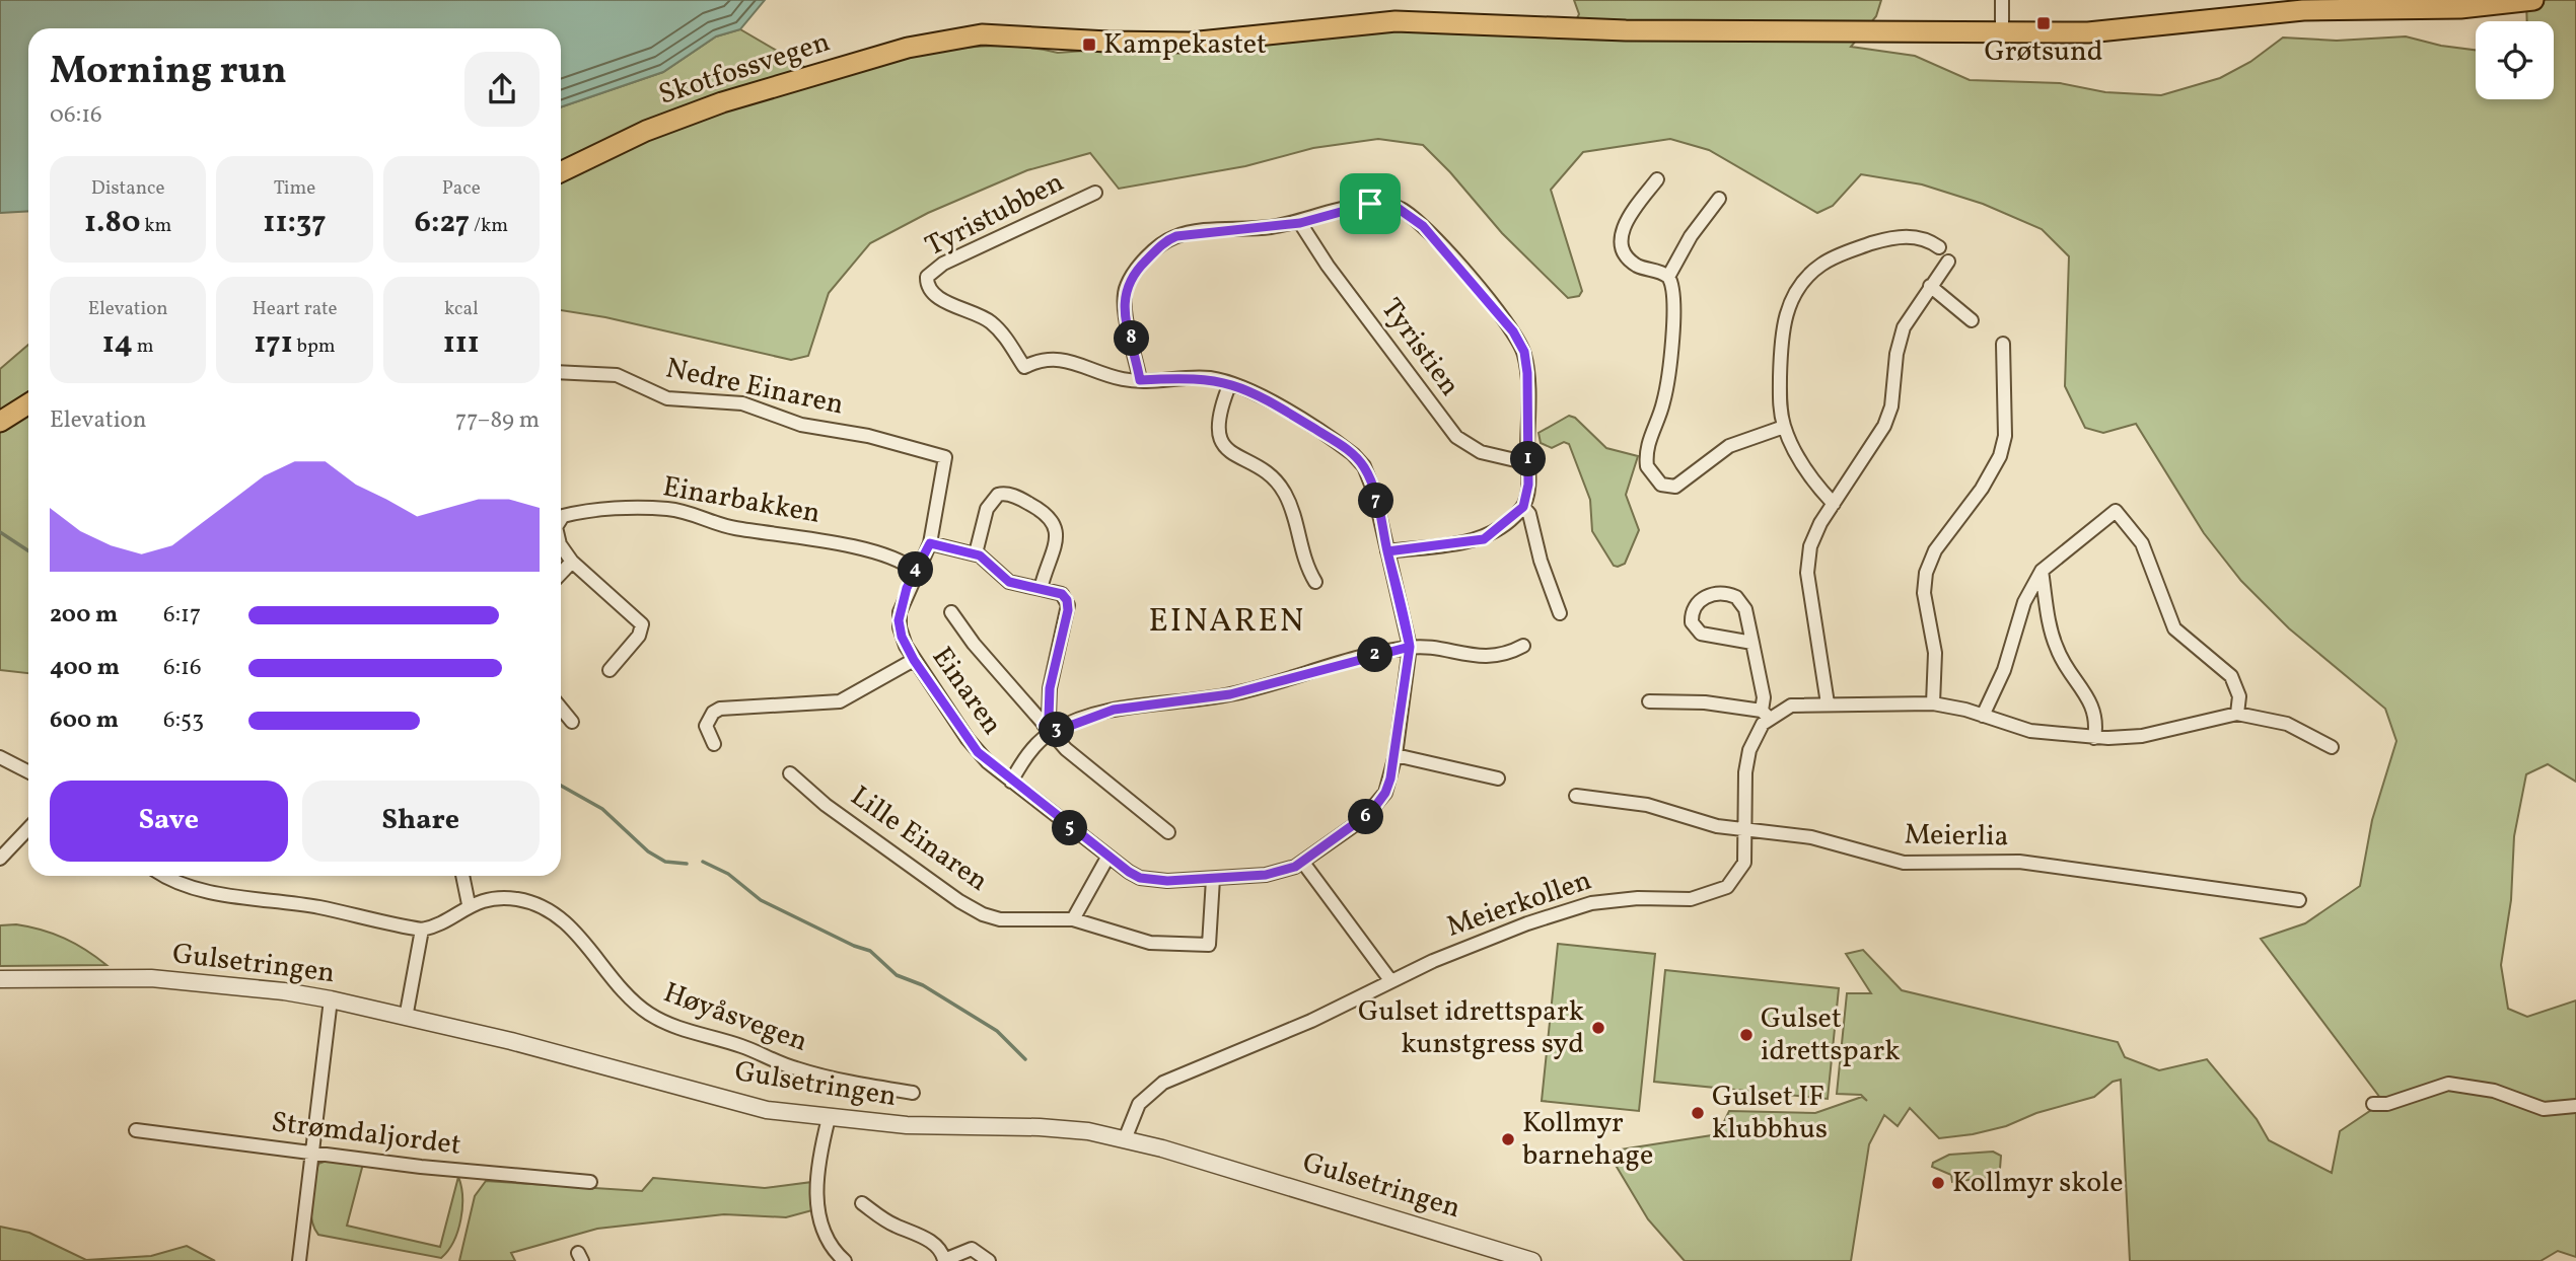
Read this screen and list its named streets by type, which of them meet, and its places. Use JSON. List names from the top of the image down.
{
  "streets": {
    "main road": ["Skotfossvegen"],
    "street": [
      "Tyristubben",
      "Tyristien",
      "Nedre Einaren",
      "Einarbakken",
      "Einaren",
      "Meierlia",
      "Lille Einaren",
      "Meierkollen",
      "Gulsetringen",
      "Høyåsvegen",
      "Strømdaljordet"
    ]
  },
  "crossings": [
    ["Nedre Einaren", "Einaren"],
    ["Einarbakken", "Einaren"],
    ["Einaren", "Lille Einaren"],
    ["Meierlia", "Meierkollen"],
    ["Meierkollen", "Gulsetringen"]
  ],
  "districts": ["EINAREN"],
  "places": {
    "transit": ["Grøtsund", "Kampekastet"],
    "other": [
      "Gulset idrettspark kunstgress syd",
      "Gulset idrettspark",
      "Gulset IF klubbhus",
      "Kollmyr barnehage",
      "Kollmyr skole"
    ]
  },
  "page": {
    "heading": ["Morning run", "06:16"],
    "stats": [
      ["Distance", "1.80 km"],
      ["Time", "11:37"],
      ["Pace", "6:27 /km"],
      ["Elevation", "14 m"],
      ["Heart rate", "171 bpm"],
      ["kcal", "111"]
    ],
    "pins": [
      "8",
      "1",
      "7",
      "4",
      "2",
      "3",
      "6",
      "5"
    ],
    "chart": ["Elevation", "77–89 m"],
    "list": [
      {
        "name": "200 m",
        "note": "6:17"
      },
      {
        "name": "400 m",
        "note": "6:16"
      },
      {
        "name": "600 m",
        "note": "6:53"
      }
    ],
    "buttons": ["Save", "Share"]
  }
}
